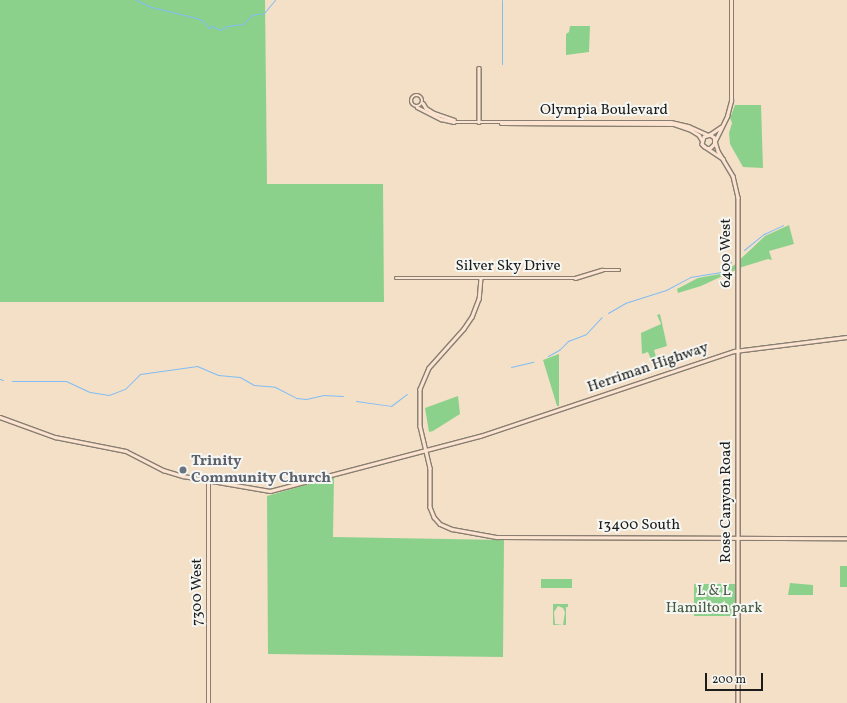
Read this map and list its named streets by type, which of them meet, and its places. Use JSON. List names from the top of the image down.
{
  "streets": {
    "street": [
      "Olympia Boulevard",
      "6400 West",
      "Silver Sky Drive",
      "Herriman Highway",
      "Rose Canyon Road",
      "13400 South",
      "7300 West"
    ]
  },
  "crossings": [
    ["Olympia Boulevard", "6400 West"],
    ["6400 West", "Herriman Highway"],
    ["6400 West", "Rose Canyon Road"],
    ["Herriman Highway", "Rose Canyon Road"],
    ["Herriman Highway", "13400 South"],
    ["Rose Canyon Road", "13400 South"]
  ],
  "parks": ["L & L Hamilton park"],
  "places": ["Trinity Community Church"],
  "scale_bar": "200 m"
}
